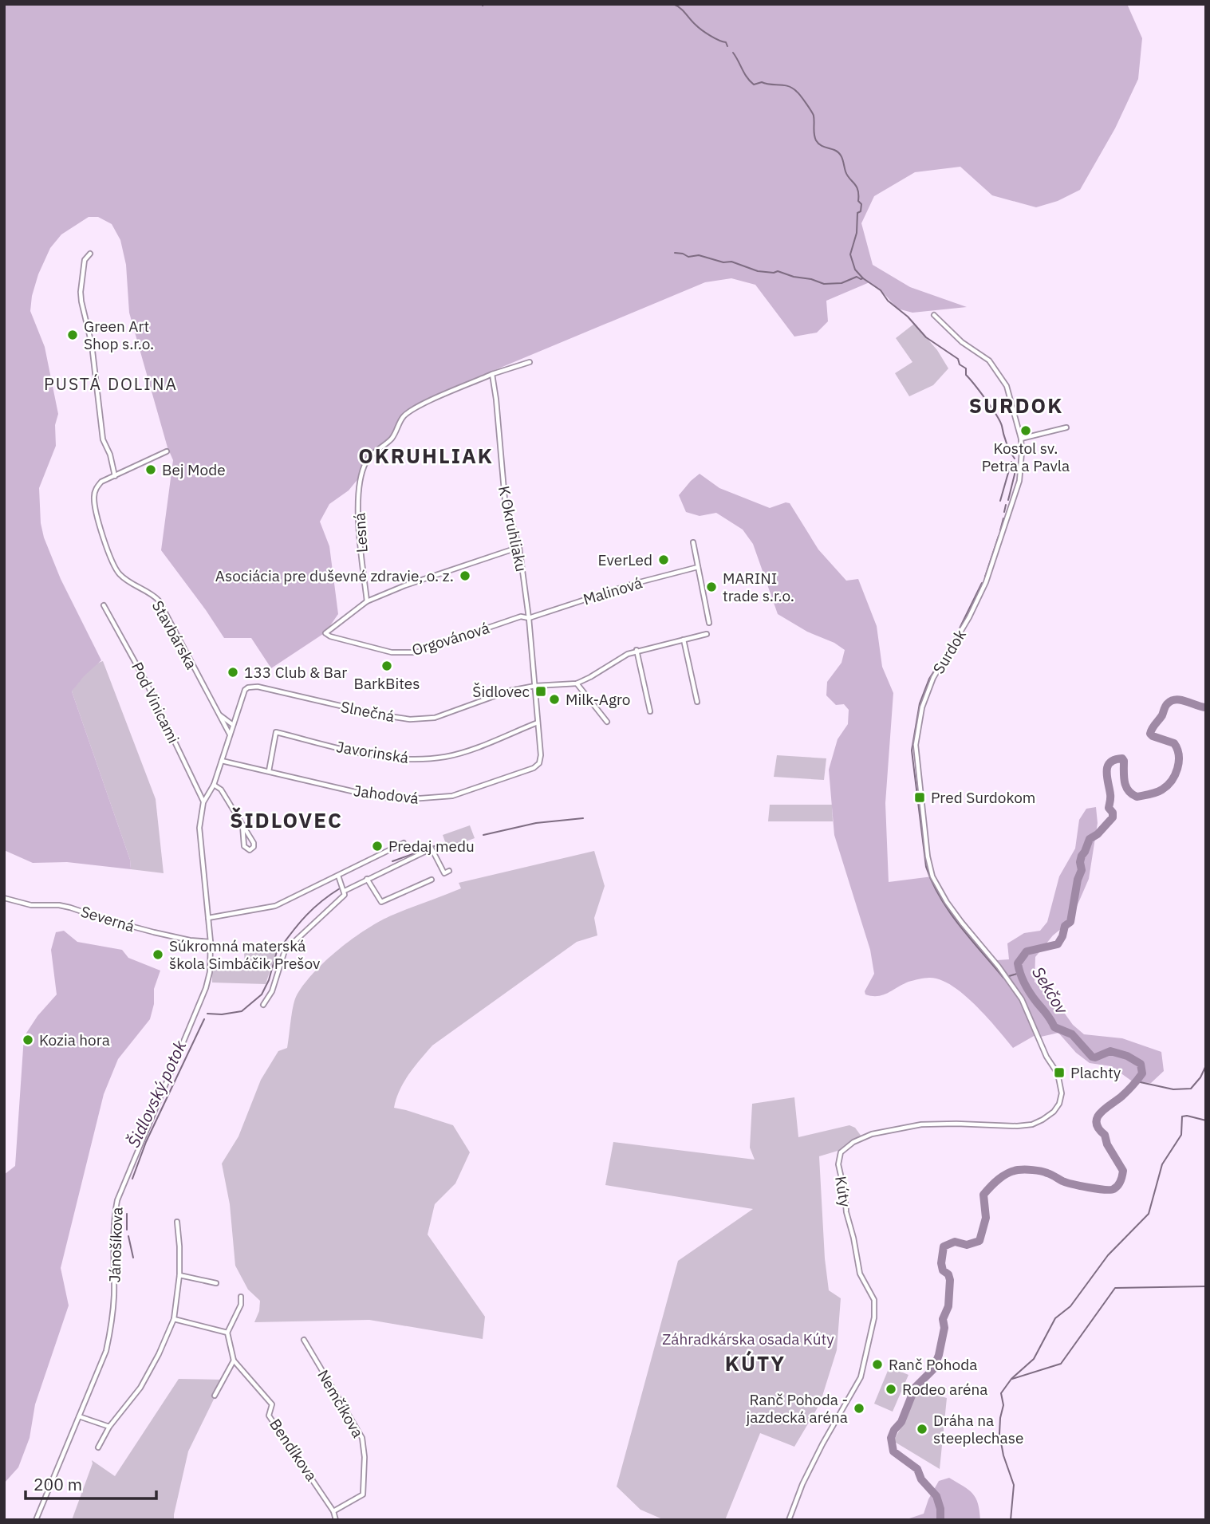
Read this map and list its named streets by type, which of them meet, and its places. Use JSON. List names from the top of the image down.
{
  "streets": {
    "street": [
      "K Okruhliaku",
      "Lesná",
      "Malinová",
      "Stavbárska",
      "Orgovánová",
      "Surdok",
      "Pod Vinicami",
      "Slnečná",
      "Javorinská",
      "Jahodová",
      "Severná",
      "Kúty",
      "Jánošíkova",
      "Nemčíkova",
      "Bendíkova"
    ]
  },
  "crossings": [
    ["K Okruhliaku", "Lesná"],
    ["K Okruhliaku", "Malinová"],
    ["K Okruhliaku", "Orgovánová"],
    ["K Okruhliaku", "Slnečná"],
    ["K Okruhliaku", "Javorinská"],
    ["K Okruhliaku", "Jahodová"],
    ["Lesná", "Orgovánová"],
    ["Malinová", "Orgovánová"],
    ["Stavbárska", "Slnečná"],
    ["Surdok", "Kúty"],
    ["Javorinská", "Jahodová"],
    ["Severná", "Jánošíkova"],
    ["Nemčíkova", "Bendíkova"]
  ],
  "districts": [
    "PUSTÁ DOLINA",
    "SURDOK",
    "OKRUHLIAK",
    "ŠIDLOVEC",
    "KÚTY"
  ],
  "water": ["Sekčov", "Šidlovský potok"],
  "parks": ["Záhradkárska osada Kúty"],
  "places": {
    "other": [
      "Green Art Shop s.r.o.",
      "Kostol sv. Petra a Pavla",
      "Bej Mode",
      "EverLed",
      "Asociácia pre duševné zdravie, o. z.",
      "MARINI trade s.r.o.",
      "BarkBites",
      "133 Club & Bar",
      "Milk-Agro",
      "Predaj medu",
      "Súkromná materská škola Simbáčik Prešov",
      "Kozia hora",
      "Ranč Pohoda",
      "Rodeo aréna",
      "Ranč Pohoda - jazdecká aréna",
      "Dráha na steeplechase"
    ],
    "transit": ["Šidlovec", "Pred Surdokom", "Plachty"]
  },
  "scale_bar": "200 m"
}
